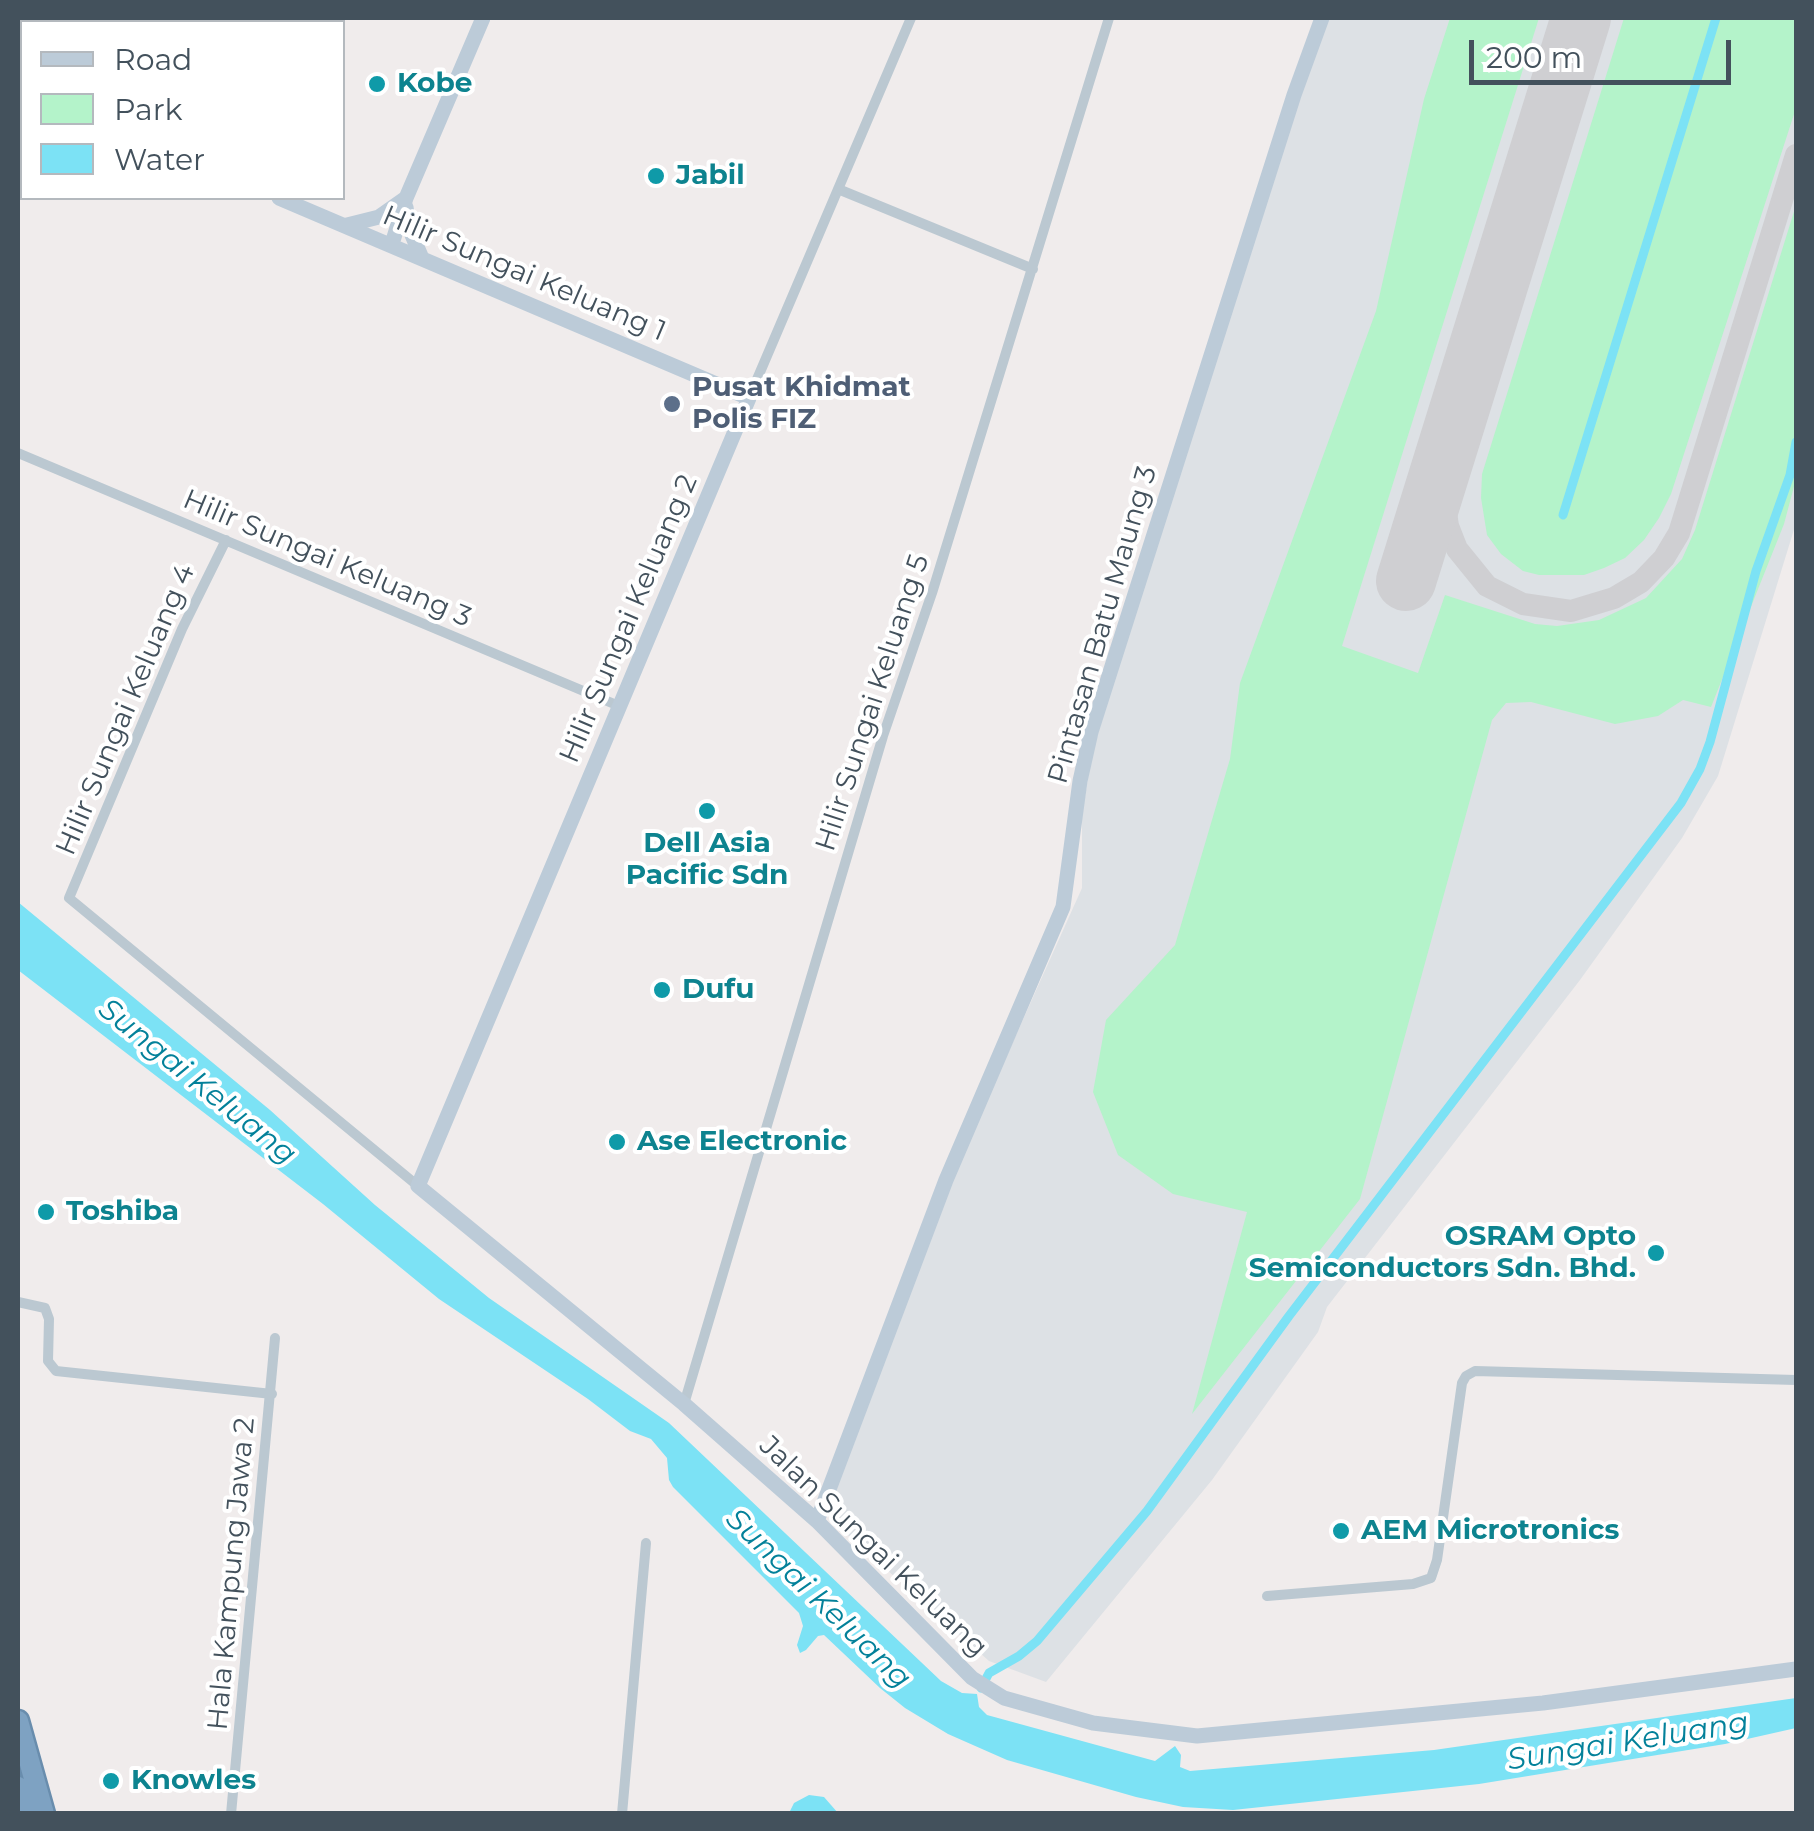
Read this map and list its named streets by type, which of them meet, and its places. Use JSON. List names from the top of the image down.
{
  "streets": {
    "street": [
      "Hilir Sungai Keluang 1",
      "Hilir Sungai Keluang 3",
      "Hilir Sungai Keluang 2",
      "Pintasan Batu Maung 3",
      "Hilir Sungai Keluang 5",
      "Hilir Sungai Keluang 4",
      "Jalan Sungai Keluang",
      "Hala Kampung Jawa 2"
    ]
  },
  "crossings": [
    ["Hilir Sungai Keluang 1", "Hilir Sungai Keluang 2"],
    ["Hilir Sungai Keluang 3", "Hilir Sungai Keluang 2"],
    ["Hilir Sungai Keluang 3", "Hilir Sungai Keluang 4"],
    ["Hilir Sungai Keluang 2", "Hilir Sungai Keluang 4"],
    ["Hilir Sungai Keluang 2", "Jalan Sungai Keluang"],
    ["Pintasan Batu Maung 3", "Jalan Sungai Keluang"],
    ["Hilir Sungai Keluang 5", "Jalan Sungai Keluang"],
    ["Hilir Sungai Keluang 4", "Jalan Sungai Keluang"]
  ],
  "water": ["Sungai Keluang"],
  "places": [
    "Kobe",
    "Jabil",
    "Pusat Khidmat Polis FIZ",
    "Dell Asia Pacific Sdn",
    "Dufu",
    "Ase Electronic",
    "Toshiba",
    "OSRAM Opto Semiconductors Sdn. Bhd.",
    "AEM Microtronics",
    "Knowles"
  ],
  "legend": ["Road", "Park", "Water"],
  "scale_bar": "200 m"
}
